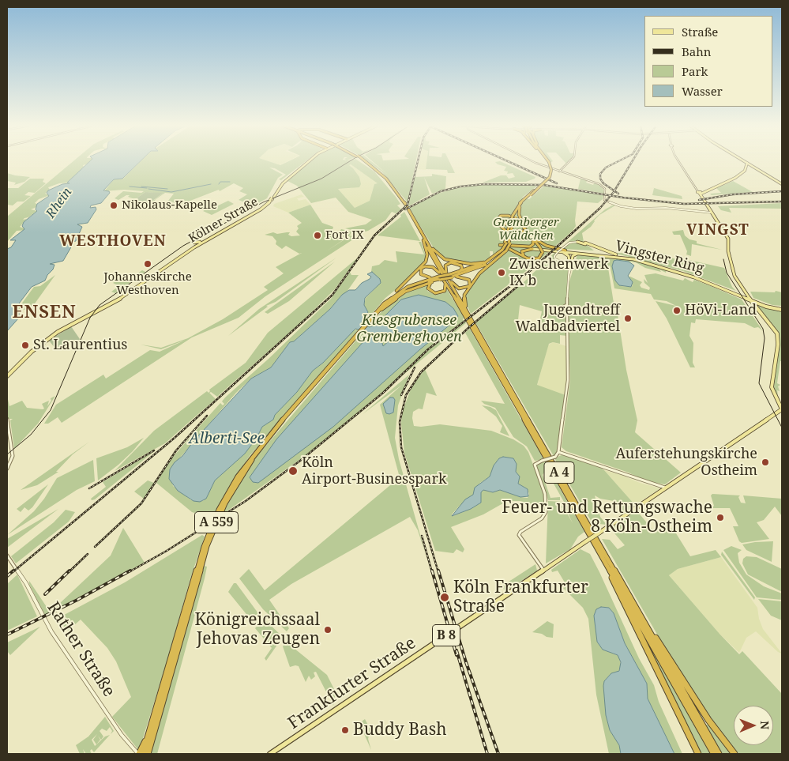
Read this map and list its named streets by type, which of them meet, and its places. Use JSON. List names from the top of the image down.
{
  "streets": {
    "highway": ["A 4", "A 559"],
    "main road": [
      "Kölner Straße",
      "Vingster Ring",
      "B 8",
      "Frankfurter Straße"
    ],
    "street": ["Rather Straße"]
  },
  "districts": ["VINGST", "WESTHOVEN", "ENSEN"],
  "water": ["Rhein", "Alberti-See"],
  "parks": ["Gremberger Wäldchen", "Kiesgrubensee Gremberghoven"],
  "places": [
    "Nikolaus-Kapelle",
    "Fort IX",
    "Johanneskirche Westhoven",
    "Zwischenwerk IX b",
    "HöVi-Land",
    "Jugendtreff Waldbadviertel",
    "St. Laurentius",
    "Auferstehungskirche Ostheim",
    "Köln Airport-Businesspark",
    "Feuer- und Rettungswache 8 Köln-Ostheim",
    "Köln Frankfurter Straße",
    "Königreichssaal Jehovas Zeugen",
    "Buddy Bash"
  ],
  "legend": [
    "Straße",
    "Bahn",
    "Park",
    "Wasser"
  ],
  "north": "right"
}
